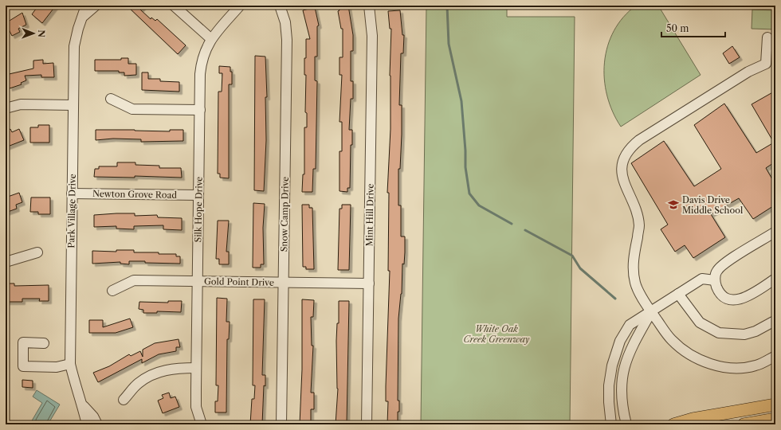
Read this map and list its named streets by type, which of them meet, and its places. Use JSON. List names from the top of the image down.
{
  "streets": {
    "street": [
      "Newton Grove Road",
      "Silk Hope Drive",
      "Park Village Drive",
      "Snow Camp Drive",
      "Mint Hill Drive",
      "Gold Point Drive"
    ]
  },
  "crossings": [
    ["Newton Grove Road", "Silk Hope Drive"],
    ["Newton Grove Road", "Park Village Drive"],
    ["Silk Hope Drive", "Gold Point Drive"],
    ["Snow Camp Drive", "Gold Point Drive"],
    ["Mint Hill Drive", "Gold Point Drive"]
  ],
  "parks": ["White Oak Creek Greenway"],
  "places": {
    "school or university": ["Davis Drive Middle School"]
  },
  "scale_bar": "50 m",
  "north": "right"
}
